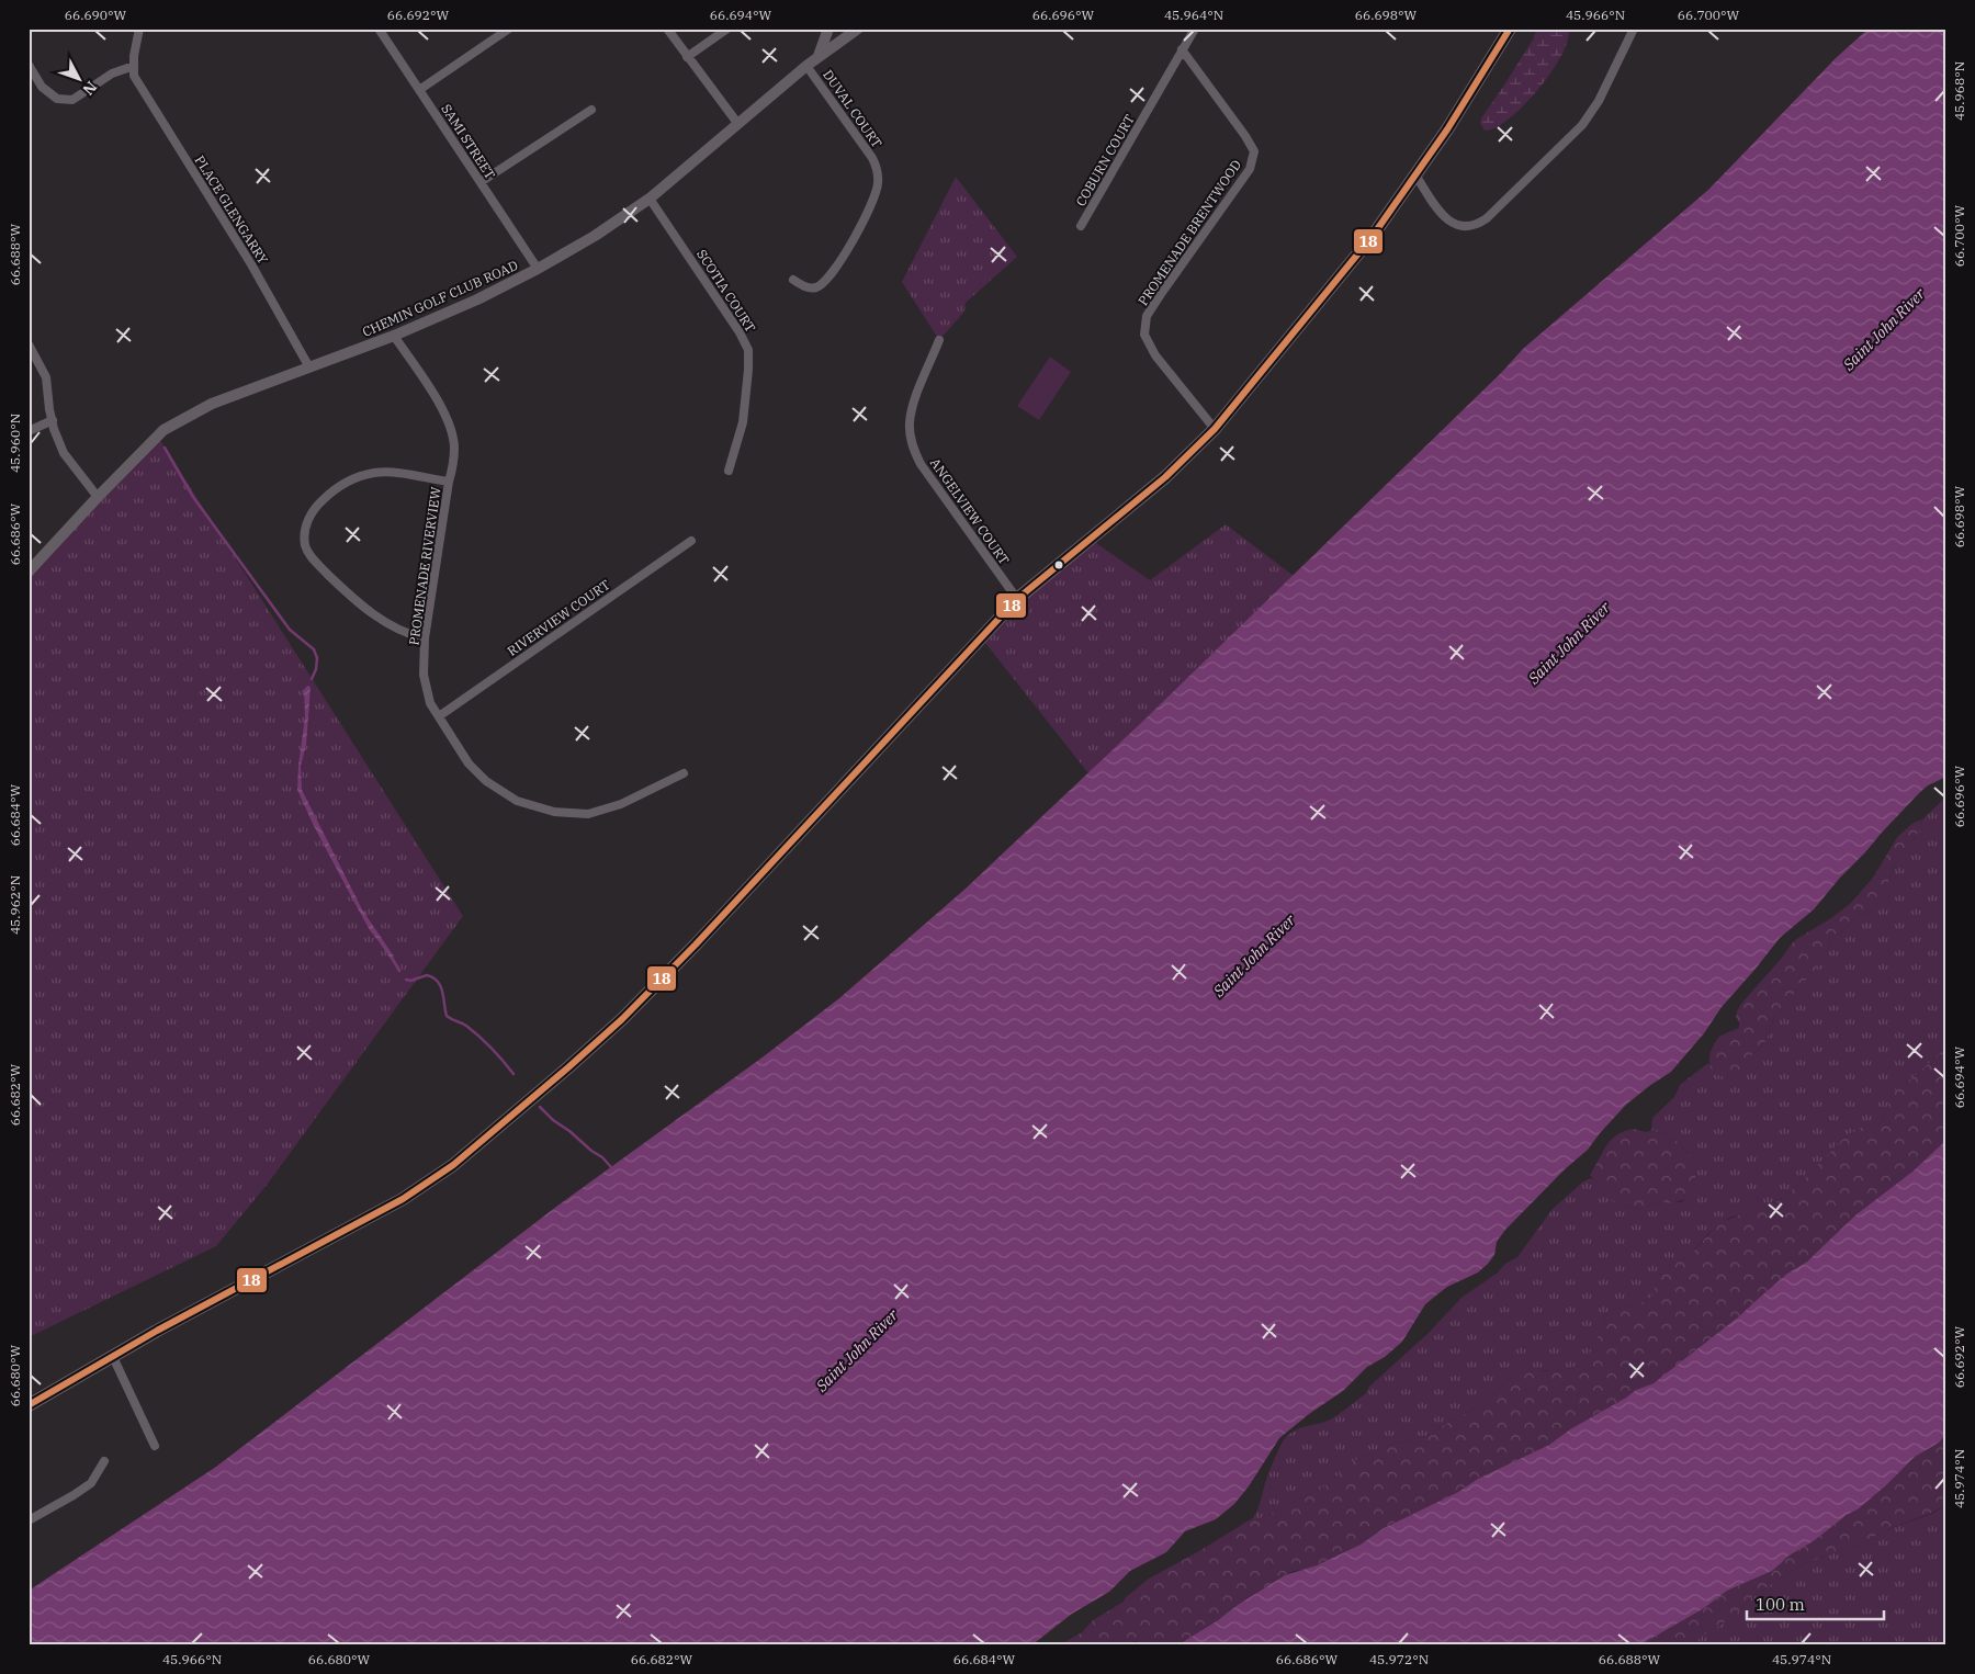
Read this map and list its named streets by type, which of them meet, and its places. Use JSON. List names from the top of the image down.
{
  "streets": {
    "street": [
      "DUVAL COURT",
      "SAMI STREET",
      "COBURN COURT",
      "PLACE GLENGARRY",
      "PROMENADE BRENTWOOD",
      "SCOTIA COURT",
      "CHEMIN GOLF CLUB ROAD",
      "ANGELVIEW COURT",
      "PROMENADE RIVERVIEW",
      "RIVERVIEW COURT"
    ]
  },
  "crossings": [
    ["DUVAL COURT", "CHEMIN GOLF CLUB ROAD"],
    ["SAMI STREET", "CHEMIN GOLF CLUB ROAD"],
    ["COBURN COURT", "PROMENADE BRENTWOOD"],
    ["PLACE GLENGARRY", "CHEMIN GOLF CLUB ROAD"],
    ["SCOTIA COURT", "CHEMIN GOLF CLUB ROAD"],
    ["CHEMIN GOLF CLUB ROAD", "PROMENADE RIVERVIEW"],
    ["PROMENADE RIVERVIEW", "RIVERVIEW COURT"]
  ],
  "water": ["Saint John River"],
  "lines": ["transit line 18"],
  "scale_bar": "100 m",
  "north": "bottom right",
  "coordinates": [
    "66.690°W",
    "66.692°W",
    "66.694°W",
    "66.696°W",
    "45.964°N",
    "66.698°W",
    "45.966°N",
    "66.700°W",
    "45.968°N",
    "66.688°W",
    "45.960°N",
    "66.686°W",
    "66.684°W",
    "45.962°N",
    "66.682°W",
    "66.680°W",
    "45.974°N",
    "45.972°N"
  ]
}
